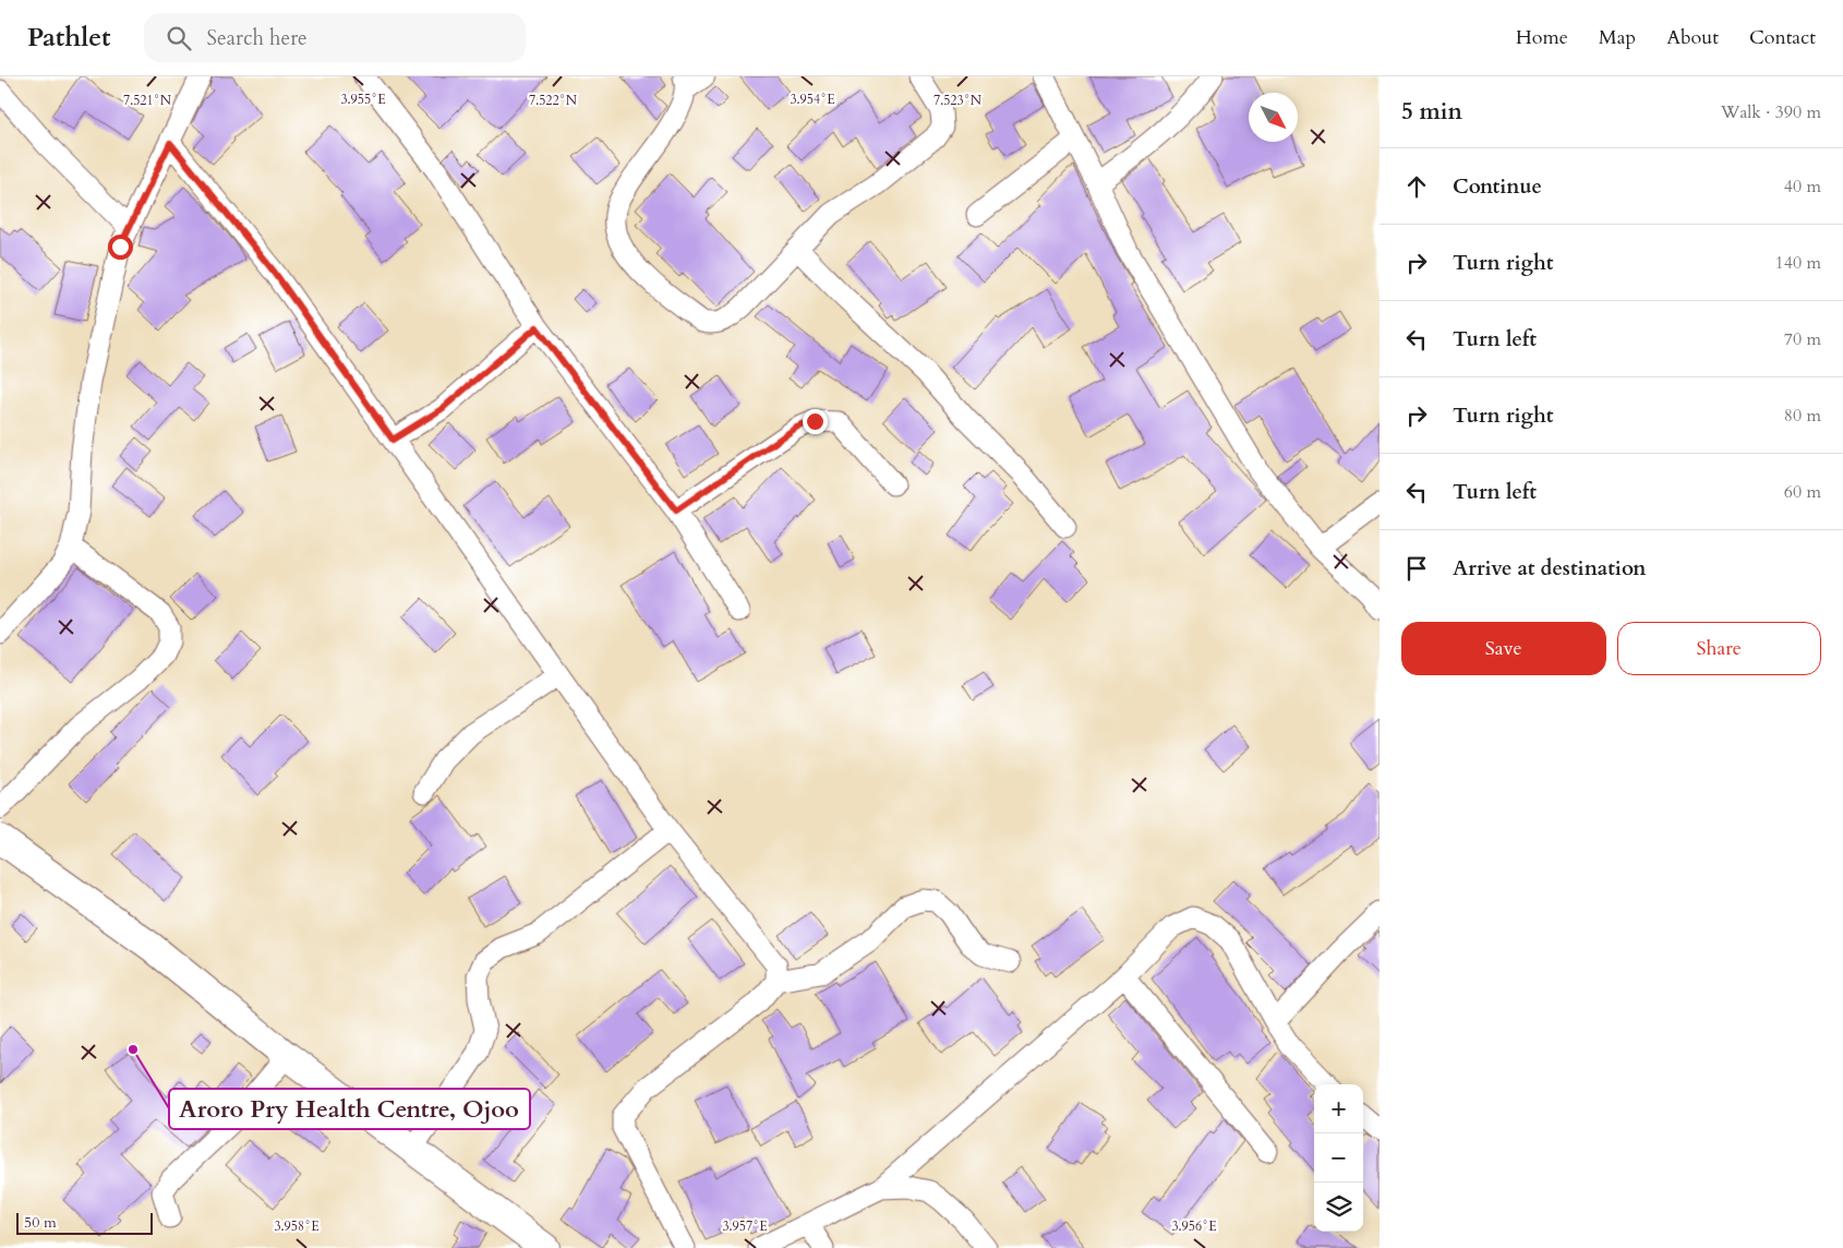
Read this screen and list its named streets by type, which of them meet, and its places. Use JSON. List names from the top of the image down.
{
  "places": ["Aroro Pry Health Centre, Ojoo"],
  "scale_bar": "50 m",
  "north": "bottom right",
  "page": {
    "header": "Pathlet",
    "search": "Search here",
    "nav": [
      "Home",
      "Map",
      "About",
      "Contact"
    ],
    "heading": ["5 min", "Walk · 390 m"],
    "list": [
      ["Continue", "40 m"],
      ["Turn right", "140 m"],
      ["Turn left", "70 m"],
      ["Turn right", "80 m"],
      ["Turn left", "60 m"],
      "Arrive at destination"
    ],
    "buttons": ["Save", "Share"],
    "map_buttons": ["+", "−"],
    "scale": "50 m"
  },
  "coordinates": [
    "3.955°E",
    "3.954°E",
    "7.521°N",
    "7.522°N",
    "7.523°N",
    "3.958°E",
    "3.957°E",
    "3.956°E"
  ]
}
